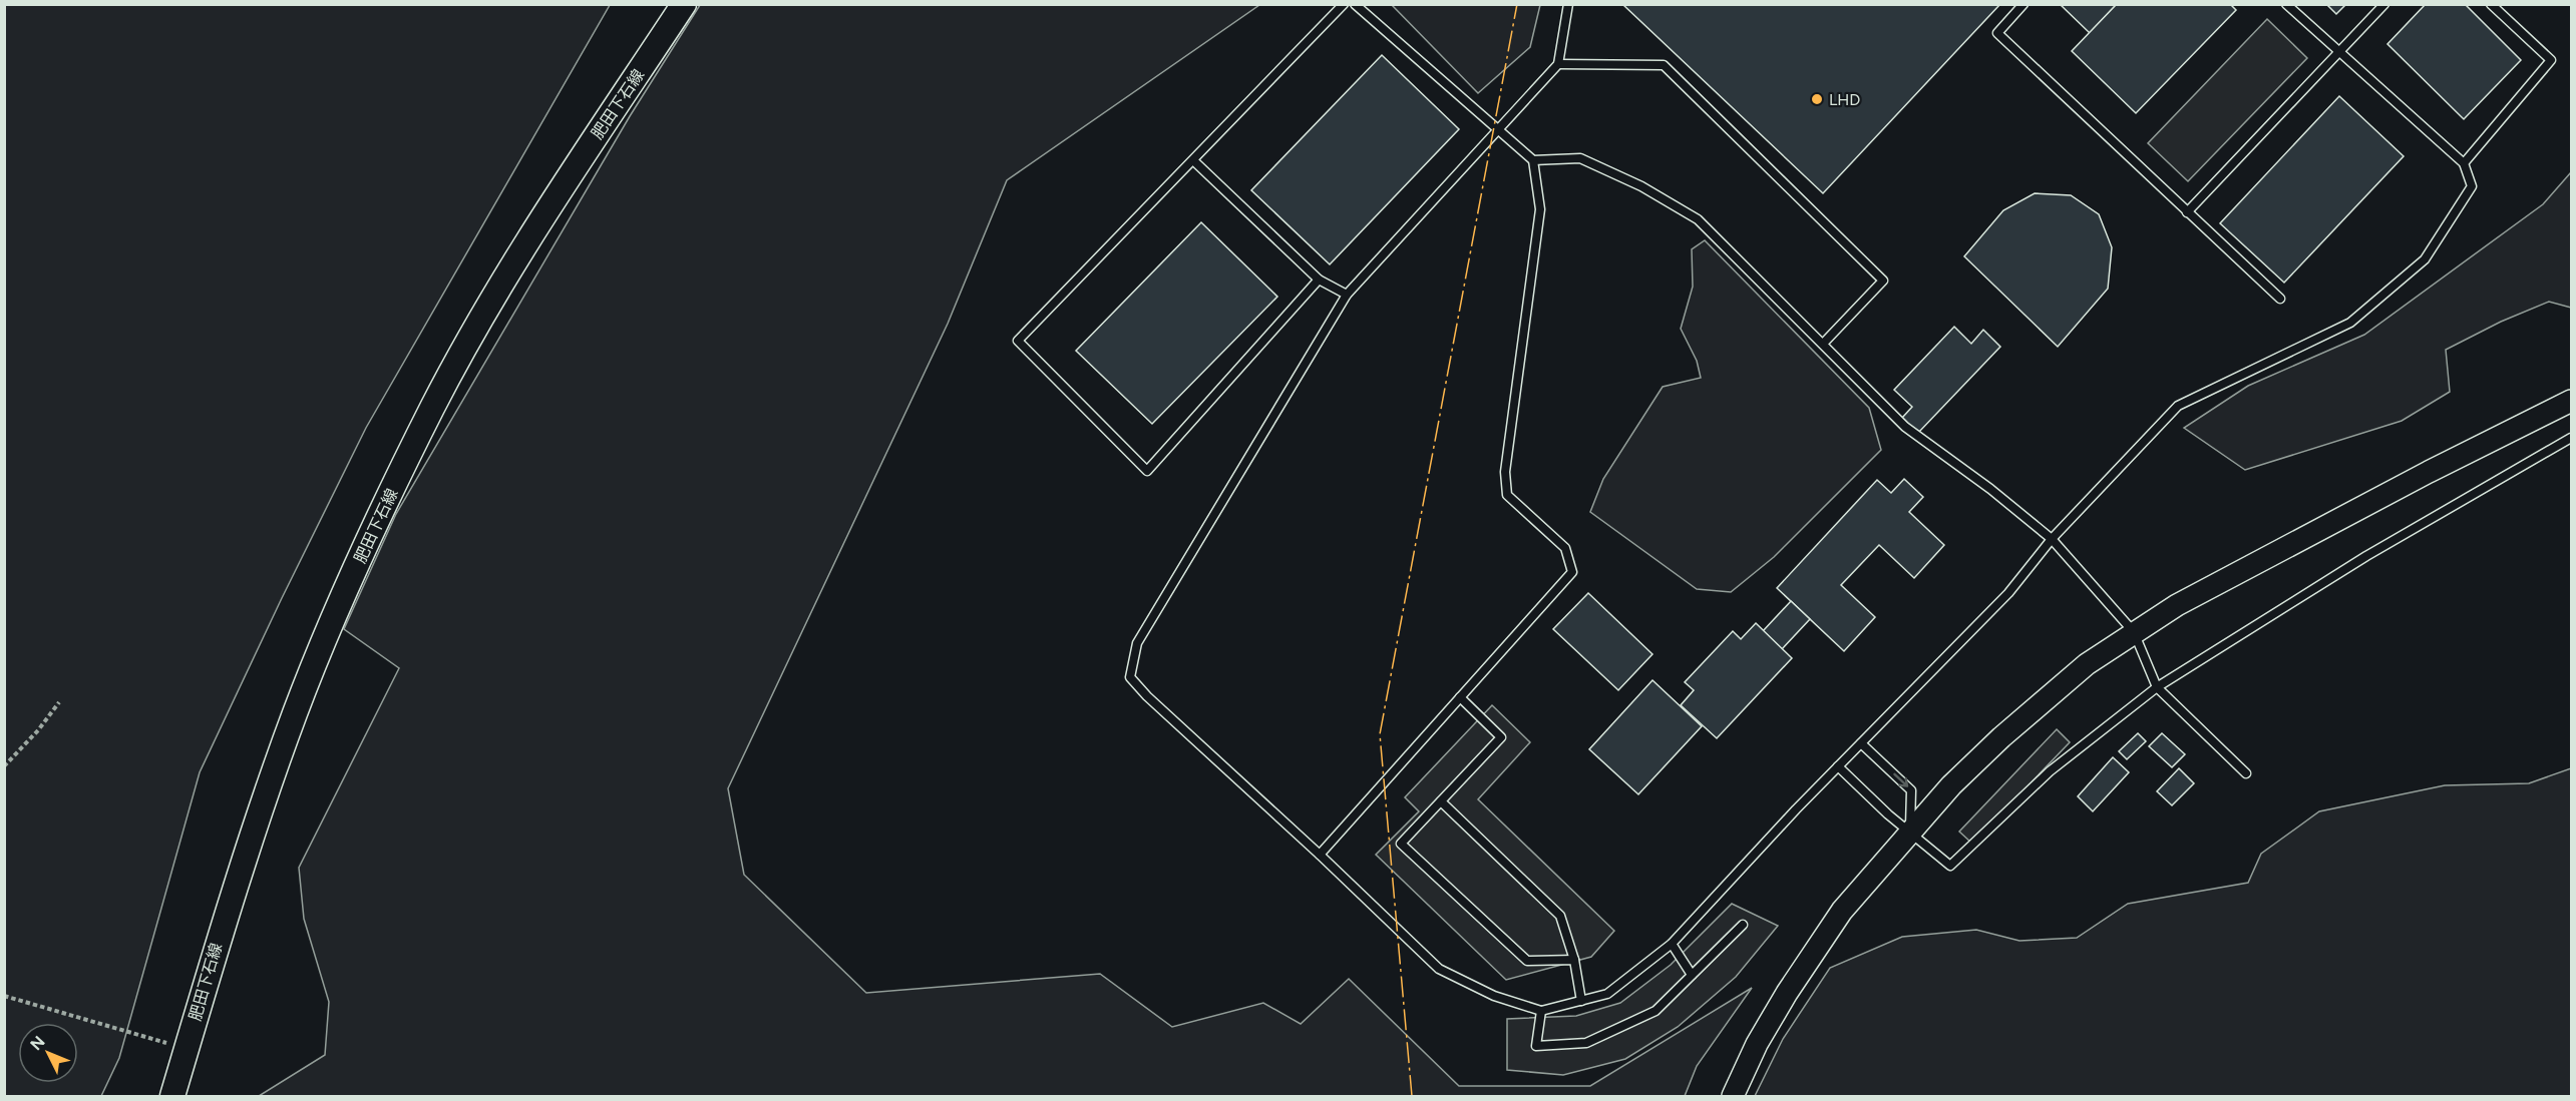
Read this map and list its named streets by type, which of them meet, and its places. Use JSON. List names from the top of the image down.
{
  "streets": {
    "main road": ["肥田下石線"]
  },
  "places": ["LHD"],
  "north": "top left"
}
